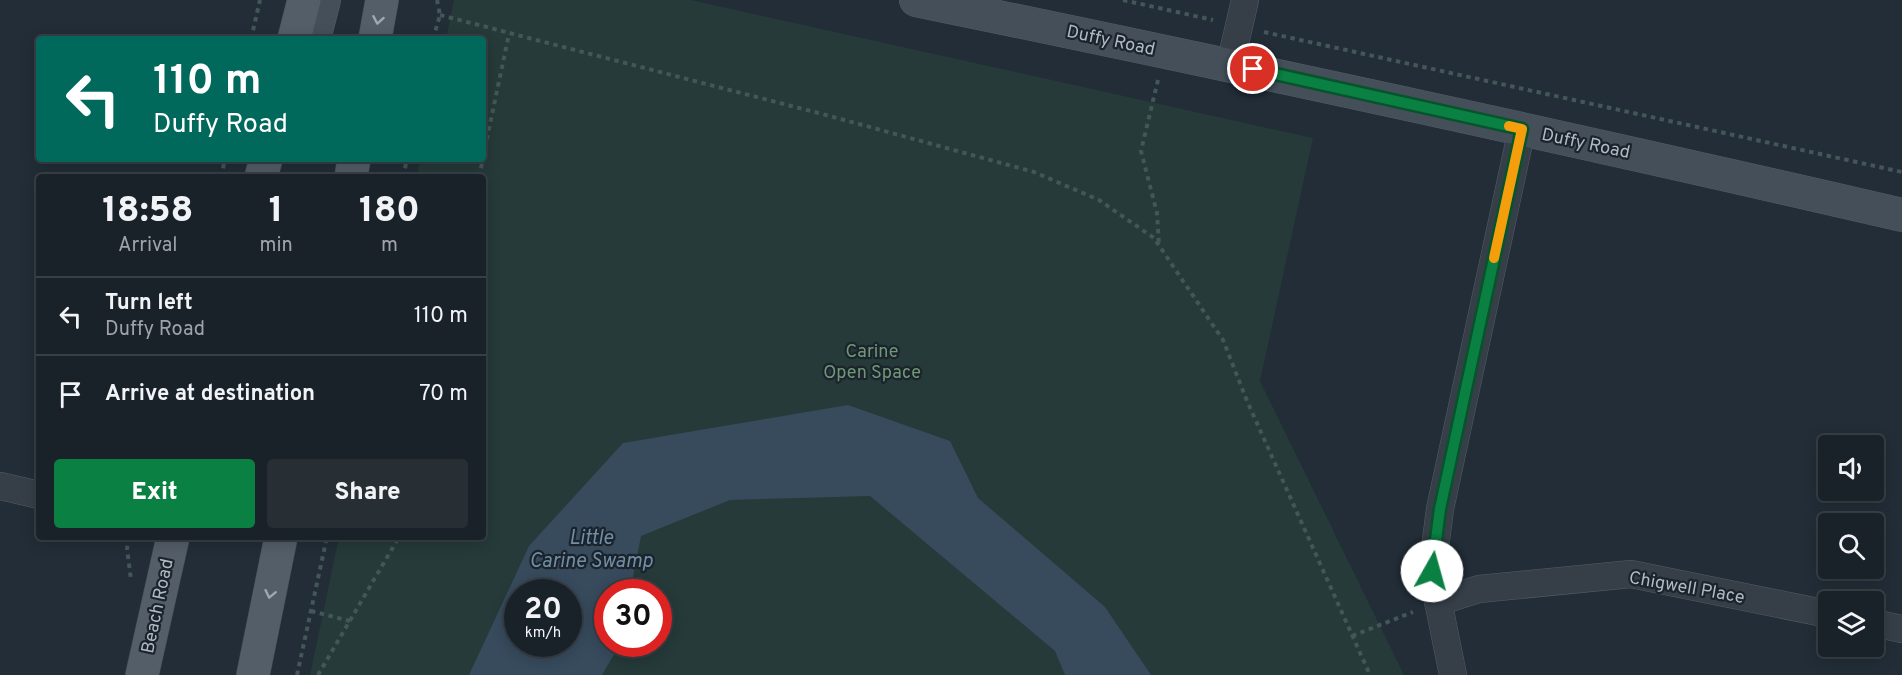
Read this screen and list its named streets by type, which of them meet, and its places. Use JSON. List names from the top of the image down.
{
  "streets": {
    "main road": ["Duffy Road", "Beach Road"],
    "street": ["Chigwell Place"]
  },
  "water": ["Little Carine Swamp"],
  "parks": ["Carine Open Space"],
  "page": {
    "turn": ["110 m", "Duffy Road"],
    "eta": [
      "18:58",
      "Arrival",
      "1",
      "min",
      "180",
      "m"
    ],
    "list": [
      {
        "name": "Turn left",
        "note": "Duffy Road",
        "value": "110 m"
      },
      {
        "name": "Arrive at destination",
        "value": "70 m"
      }
    ],
    "buttons": ["Exit", "Share"],
    "speed": "20 km/h",
    "limit": "30"
  }
}
